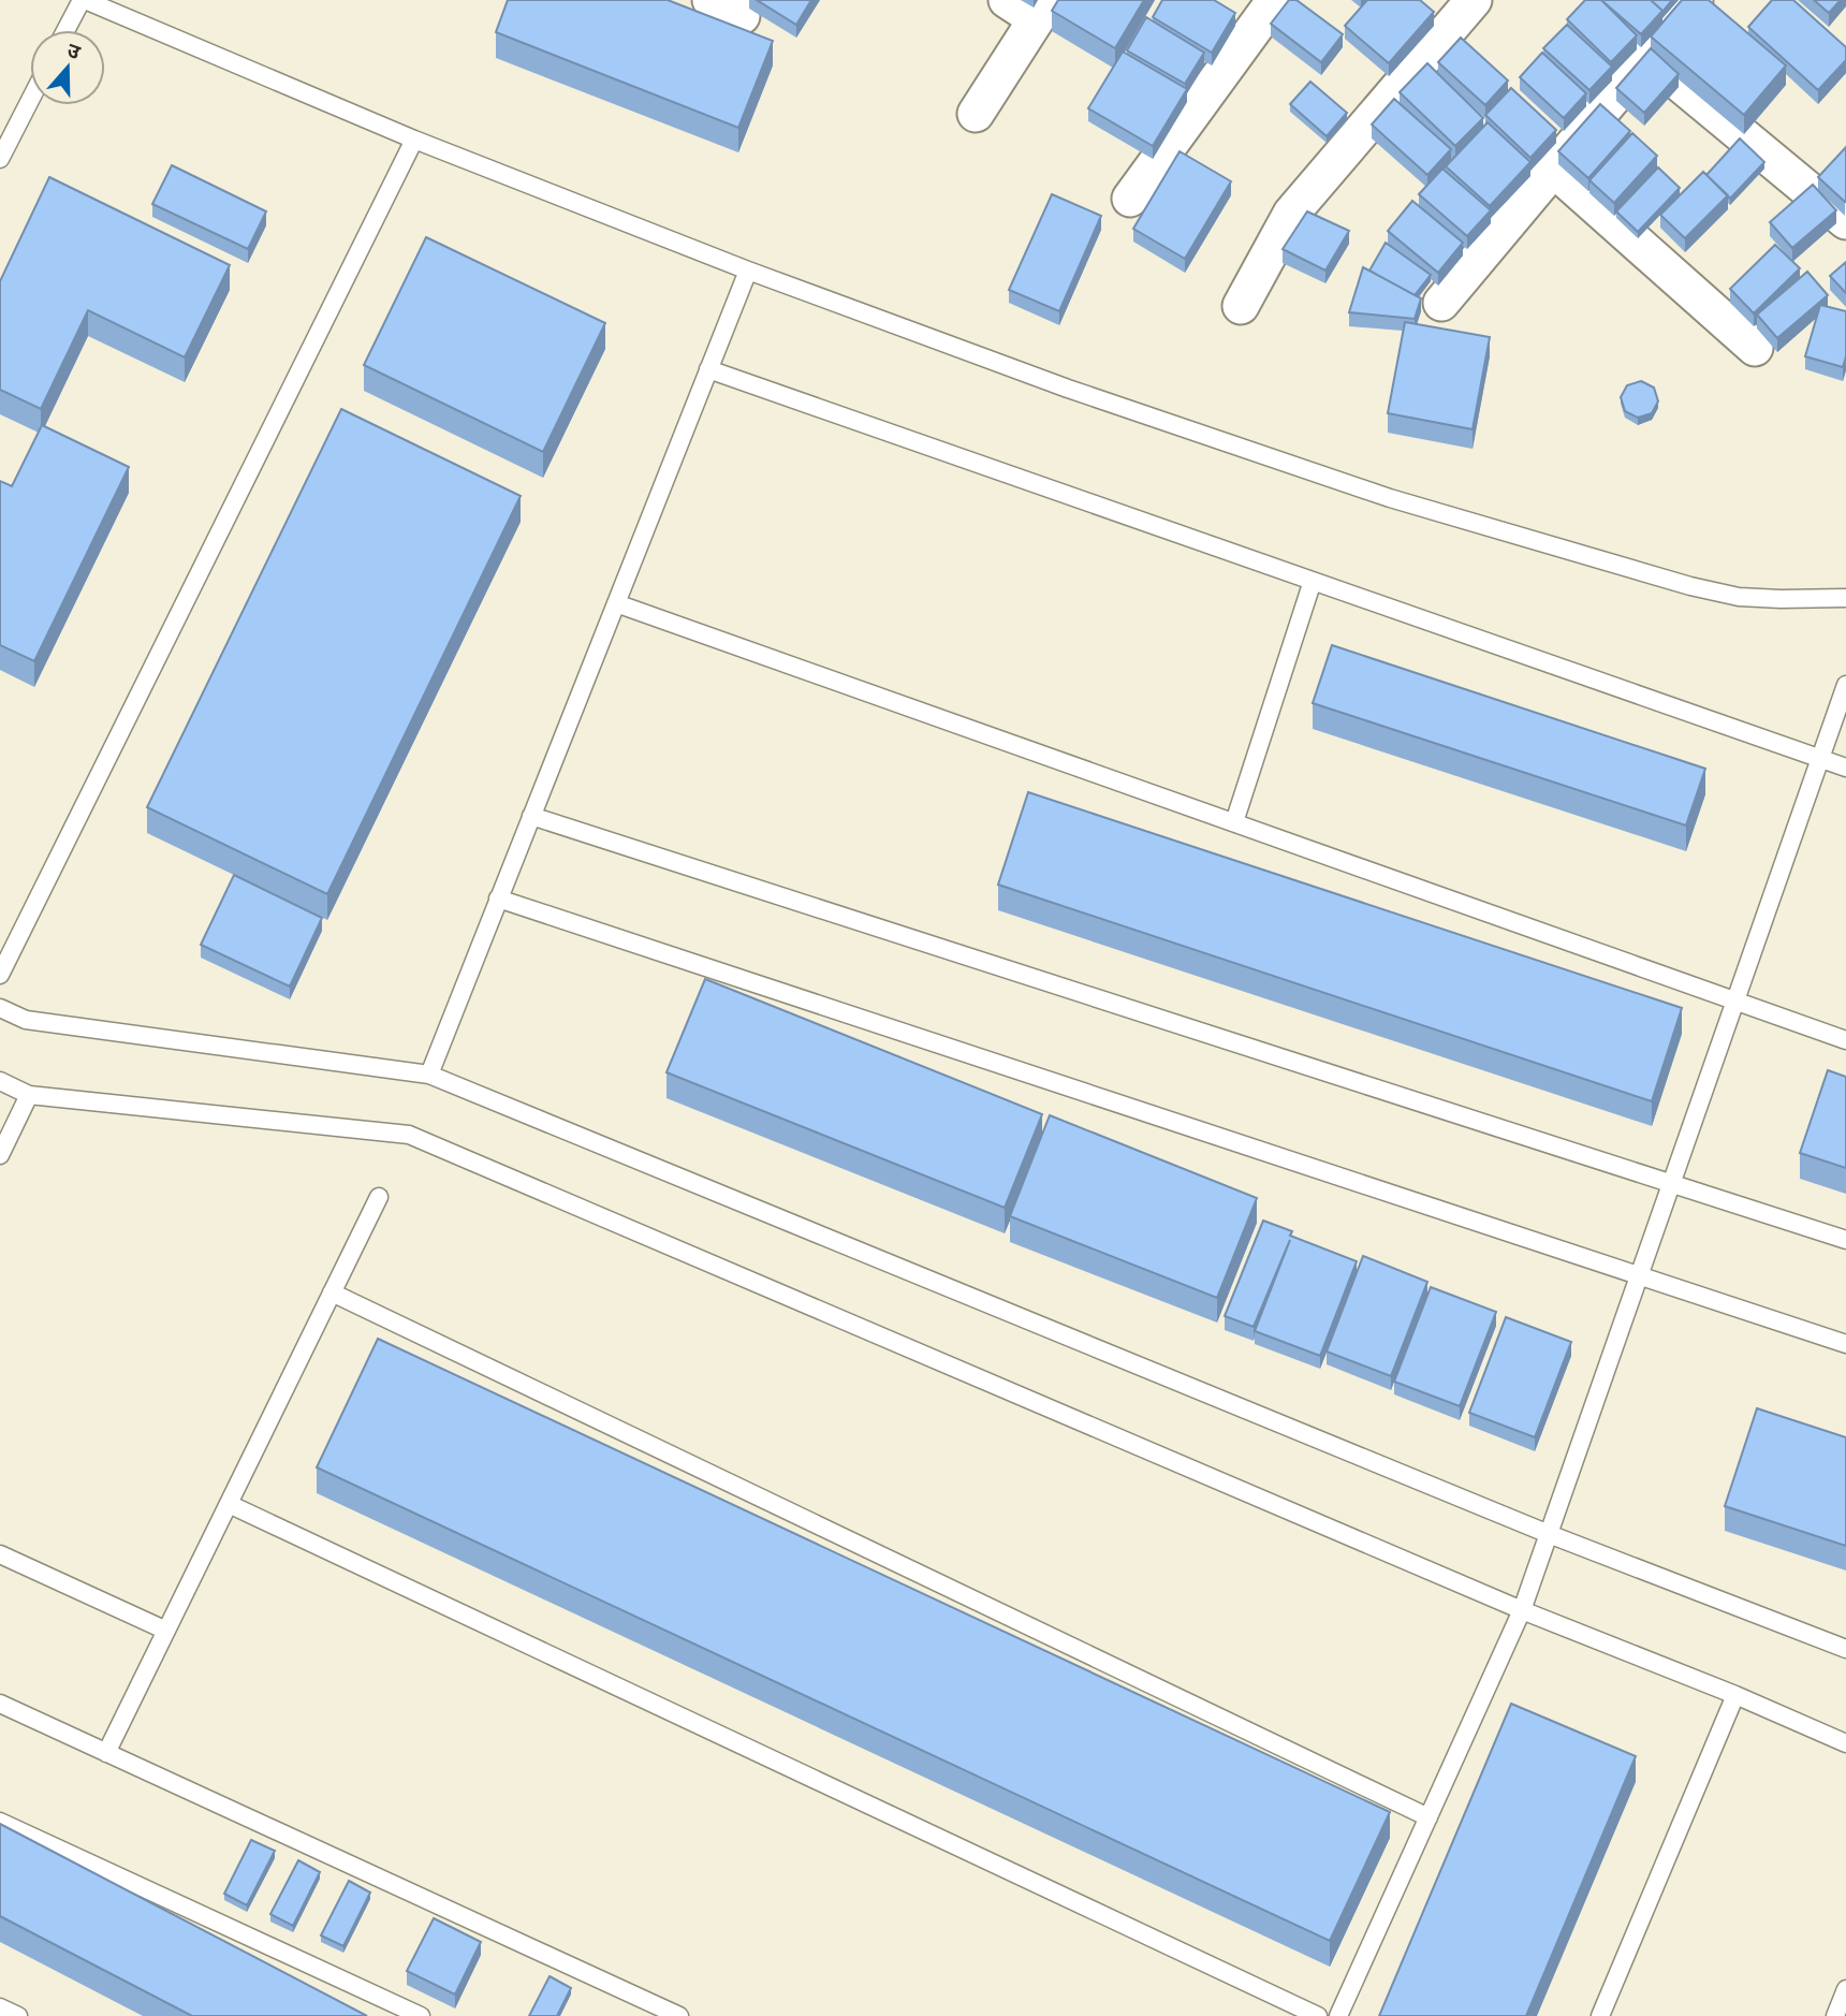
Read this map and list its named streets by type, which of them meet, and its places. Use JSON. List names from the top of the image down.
{
  "north": "top"
}
